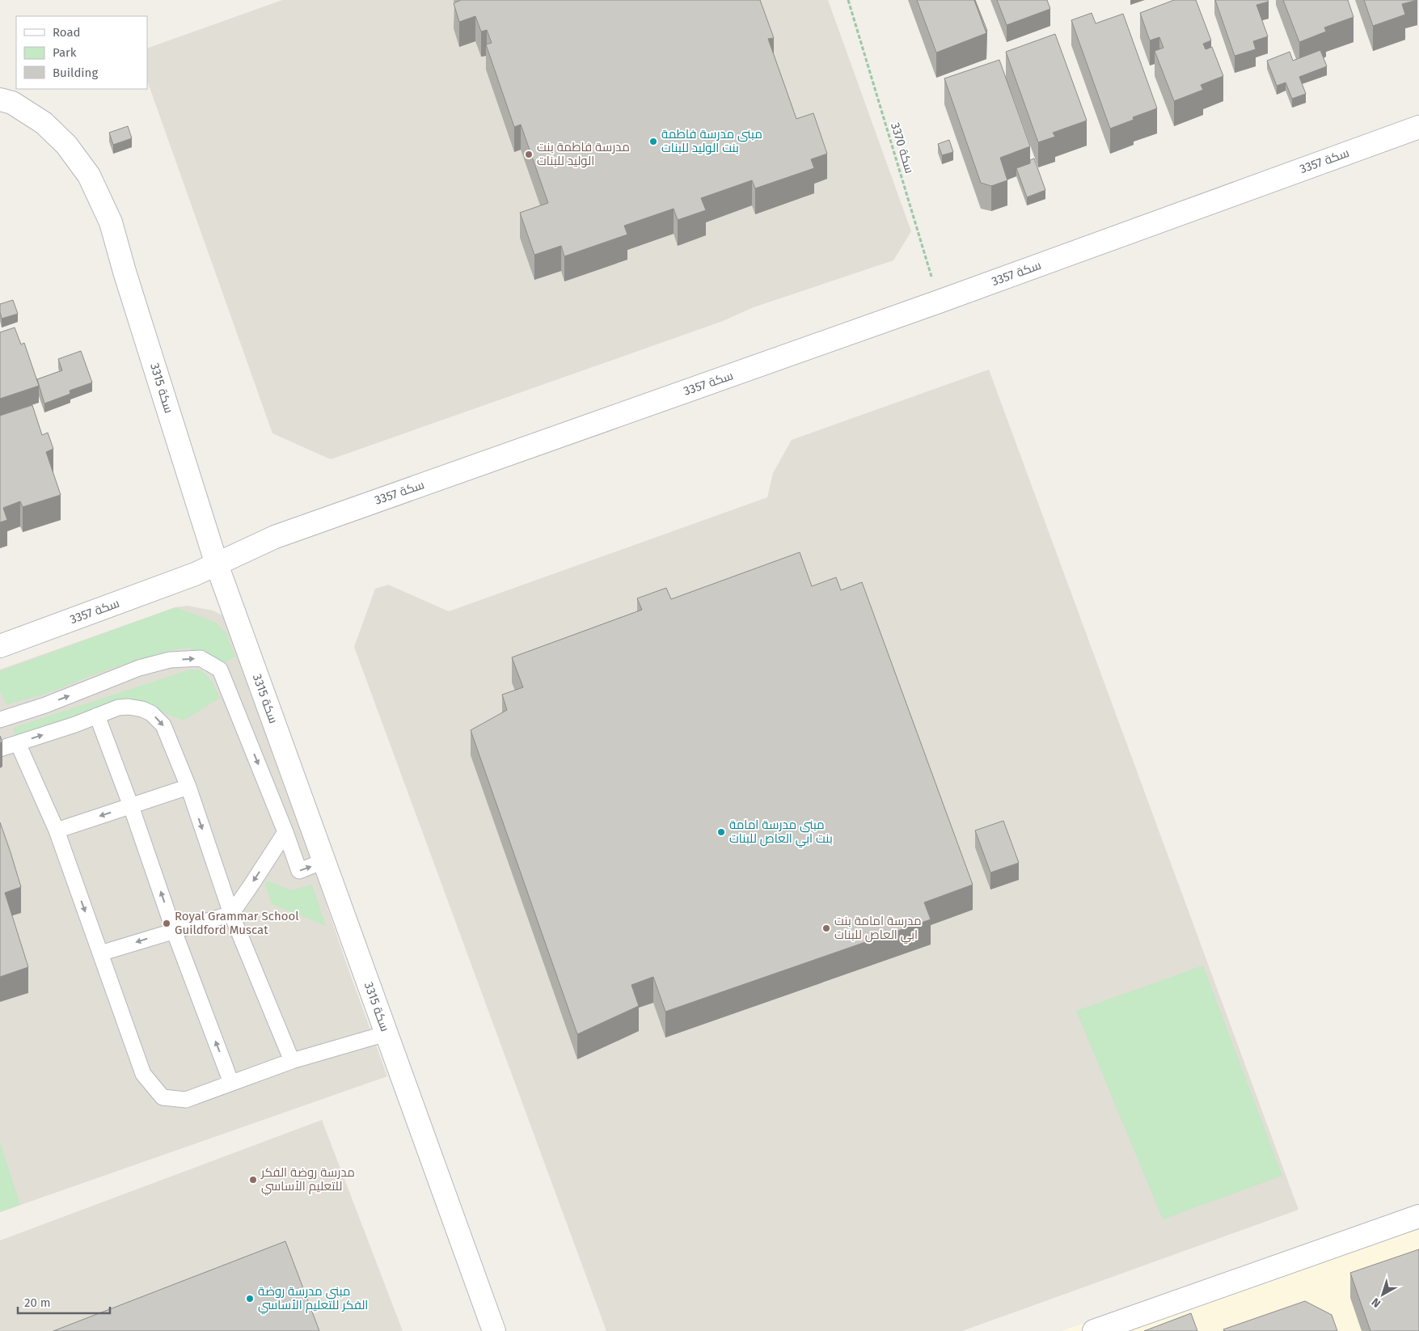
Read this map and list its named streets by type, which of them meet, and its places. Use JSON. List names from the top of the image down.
{
  "streets": {
    "street": ["سكة 3357", "سكة 3315"],
    "path": ["سكة 3370"]
  },
  "crossings": [
    ["سكة 3370", "سكة 3357"],
    ["سكة 3357", "سكة 3315"]
  ],
  "places": [
    "مبنى مدرسة فاطمة بنت الوليد للبنات",
    "مدرسة فاطمة بنت الوليد للبنات",
    "مبنى مدرسة امامة بنت ابي العاص للبنات",
    "Royal Grammar School Guildford Muscat",
    "مدرسة امامة بنت ابي العاص للبنات",
    "مدرسة روضة الفكر للتعليم الأساسي",
    "مبنى مدرسة روضة الفكر للتعليم الأساسي"
  ],
  "legend": ["Road", "Park", "Building"],
  "scale_bar": "20 m",
  "north": "bottom left"
}
